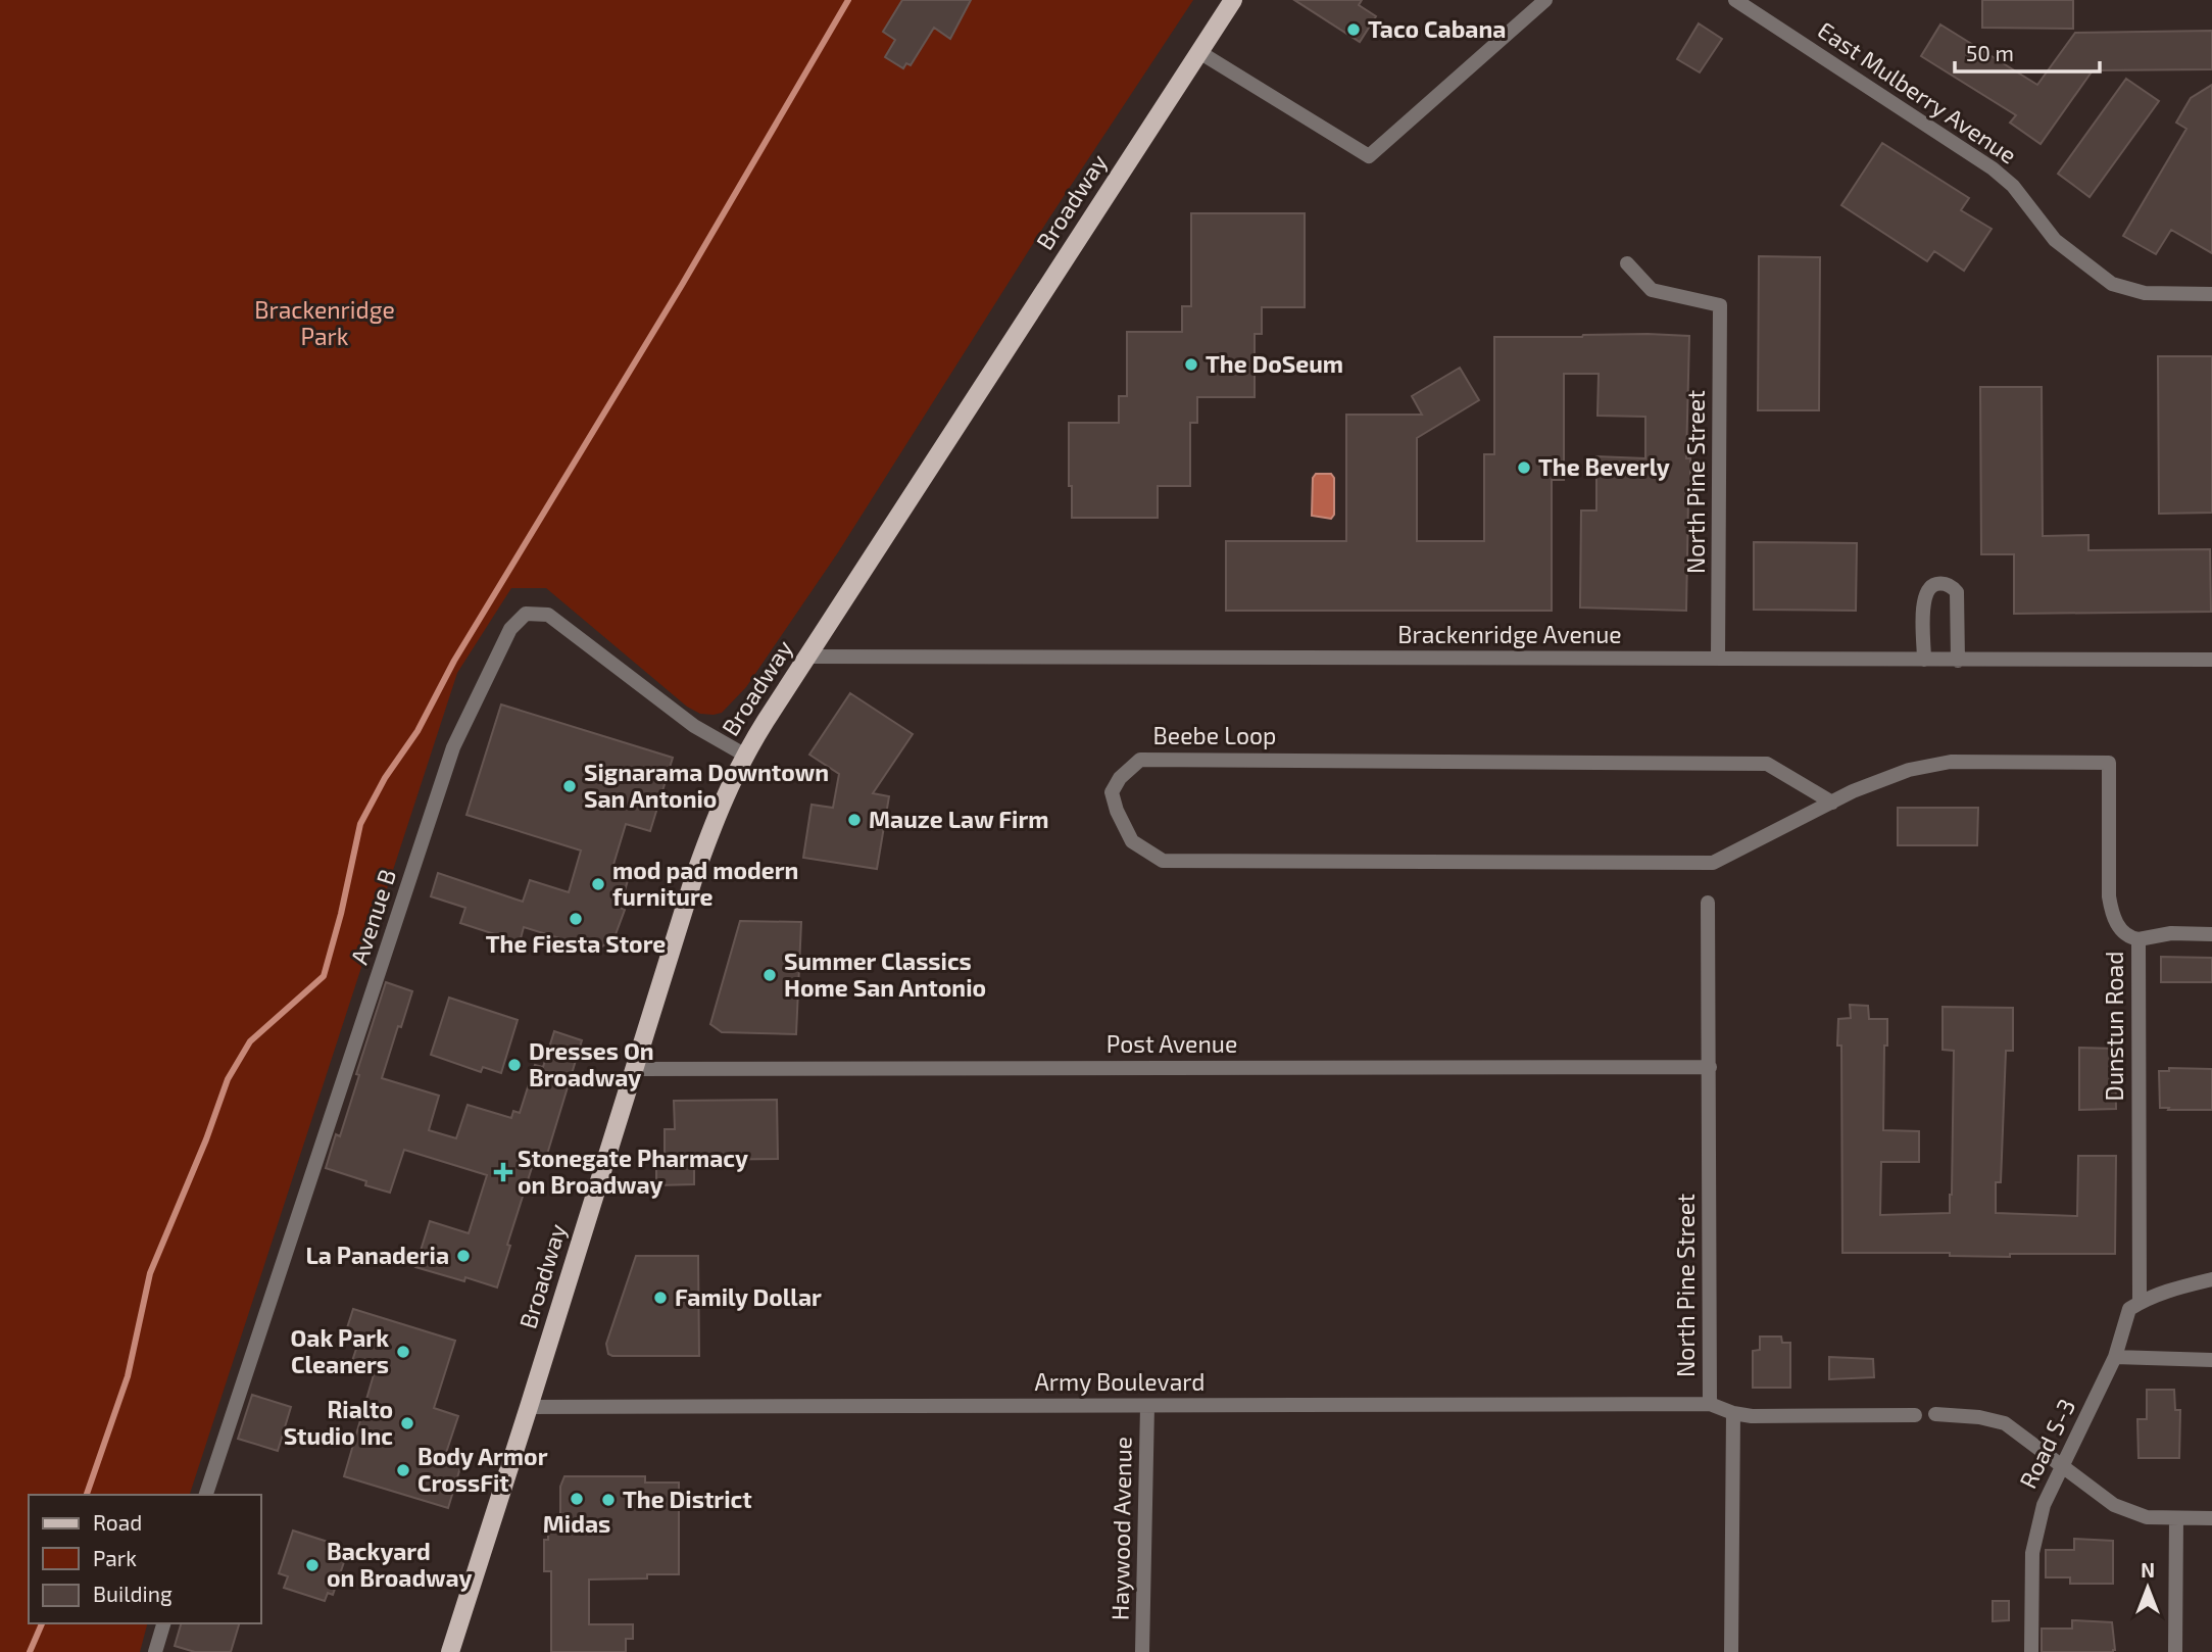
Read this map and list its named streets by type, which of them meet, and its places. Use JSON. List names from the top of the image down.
{
  "streets": {
    "main road": ["Broadway"],
    "street": [
      "East Mulberry Avenue",
      "North Pine Street",
      "Brackenridge Avenue",
      "Beebe Loop",
      "Avenue B",
      "Dunstun Road",
      "Post Avenue",
      "Army Boulevard",
      "Road S-3",
      "Haywood Avenue"
    ]
  },
  "crossings": [
    ["Broadway", "Brackenridge Avenue"],
    ["Broadway", "Avenue B"],
    ["Broadway", "Post Avenue"],
    ["Broadway", "Army Boulevard"],
    ["North Pine Street", "Brackenridge Avenue"],
    ["North Pine Street", "Post Avenue"],
    ["North Pine Street", "Army Boulevard"],
    ["Beebe Loop", "Dunstun Road"],
    ["Army Boulevard", "Haywood Avenue"]
  ],
  "parks": ["Brackenridge Park"],
  "places": {
    "other": [
      "Taco Cabana",
      "The DoSeum",
      "The Beverly",
      "Signarama Downtown San Antonio",
      "Mauze Law Firm",
      "mod pad modern furniture",
      "The Fiesta Store",
      "Summer Classics Home San Antonio",
      "Dresses On Broadway",
      "La Panaderia",
      "Family Dollar",
      "Oak Park Cleaners",
      "Rialto Studio Inc",
      "Body Armor CrossFit",
      "Midas",
      "The District",
      "Backyard on Broadway"
    ],
    "health": ["Stonegate Pharmacy on Broadway"]
  },
  "legend": ["Road", "Park", "Building"],
  "scale_bar": "50 m",
  "north": "top"
}
